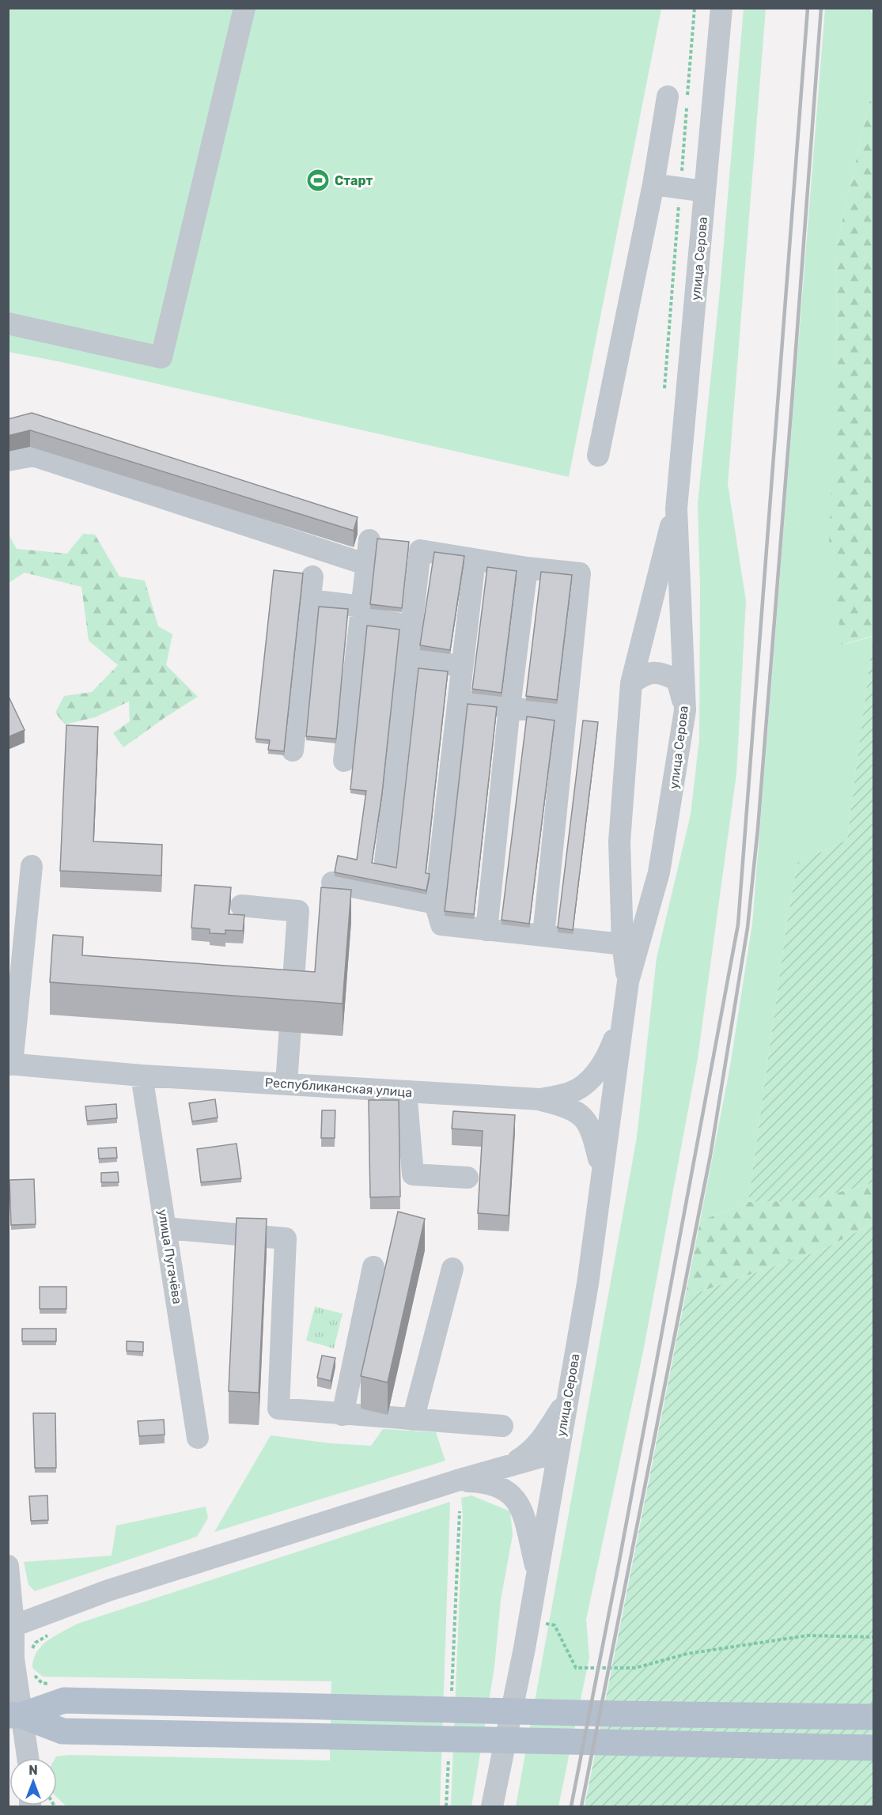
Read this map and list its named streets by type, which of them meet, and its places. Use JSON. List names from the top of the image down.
{
  "streets": {
    "street": ["улица Серова", "Республиканская улица", "улица Пугачёва"]
  },
  "crossings": [
    ["улица Серова", "Республиканская улица"],
    ["Республиканская улица", "улица Пугачёва"]
  ],
  "places": {
    "sports": ["Старт"]
  },
  "north": "top"
}
